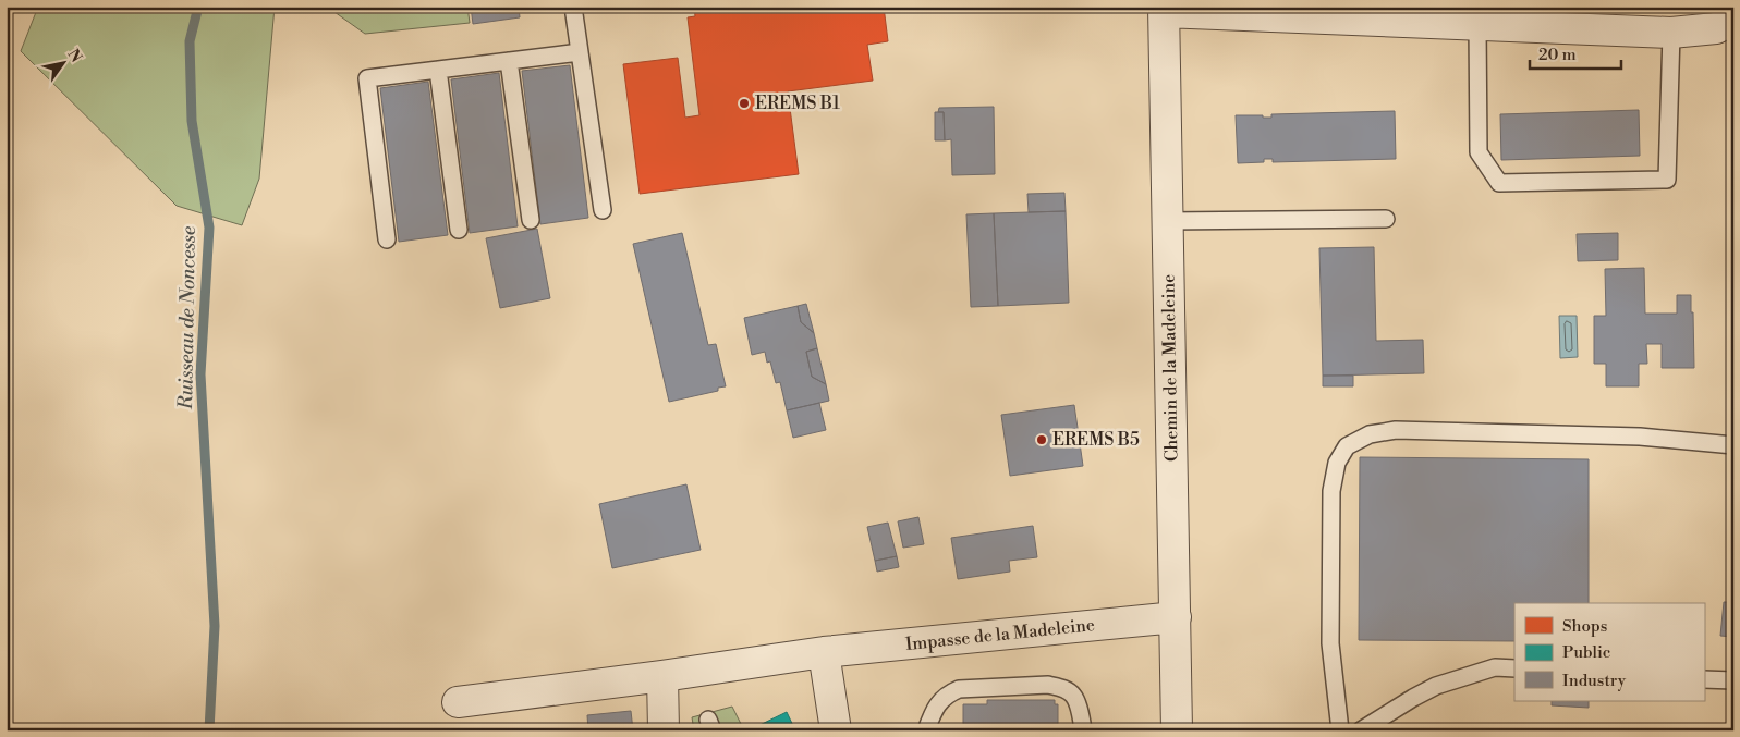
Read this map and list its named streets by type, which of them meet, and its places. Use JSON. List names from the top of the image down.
{
  "streets": {
    "street": ["Chemin de la Madeleine", "Impasse de la Madeleine"]
  },
  "crossings": [
    ["Chemin de la Madeleine", "Impasse de la Madeleine"]
  ],
  "water": ["Ruisseau de Noncesse"],
  "places": ["EREMS B1", "EREMS B5"],
  "legend": ["Shops", "Public", "Industry"],
  "scale_bar": "20 m",
  "north": "top right"
}
